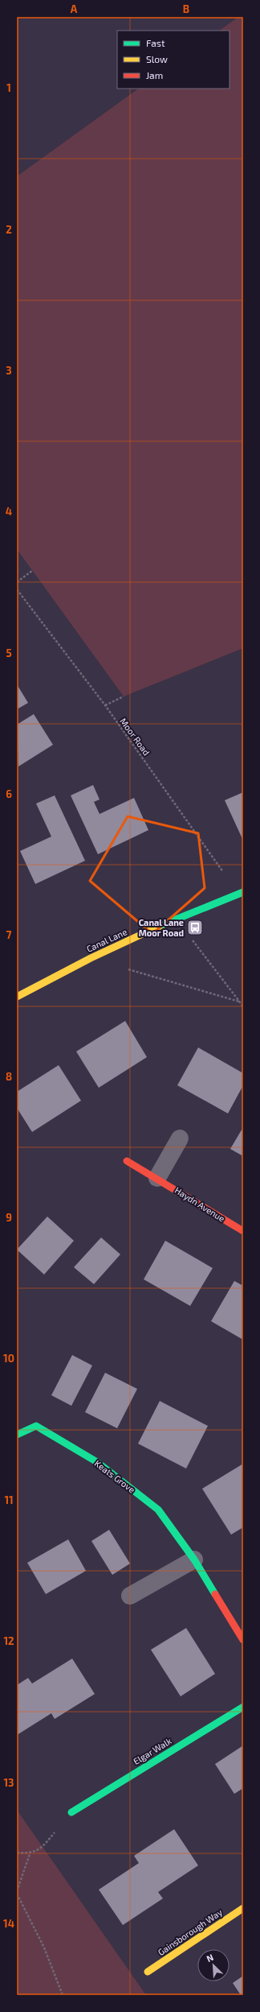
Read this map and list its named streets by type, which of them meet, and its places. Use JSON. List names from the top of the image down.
{
  "streets": {
    "street": [
      "Canal Lane",
      "Haydn Avenue",
      "Keats Grove",
      "Elgar Walk",
      "Gainsborough Way"
    ],
    "path": ["Moor Road"]
  },
  "crossings": [
    ["Moor Road", "Canal Lane"]
  ],
  "places": {
    "bus stop": ["Canal Lane Moor Road"]
  },
  "legend": ["Fast", "Slow", "Jam"],
  "north": "top left",
  "grid": {
    "columns": ["A", "B"],
    "rows": [
      "1",
      "2",
      "3",
      "4",
      "5",
      "6",
      "7",
      "8",
      "9",
      "10",
      "11",
      "12",
      "13",
      "14"
    ]
  }
}
